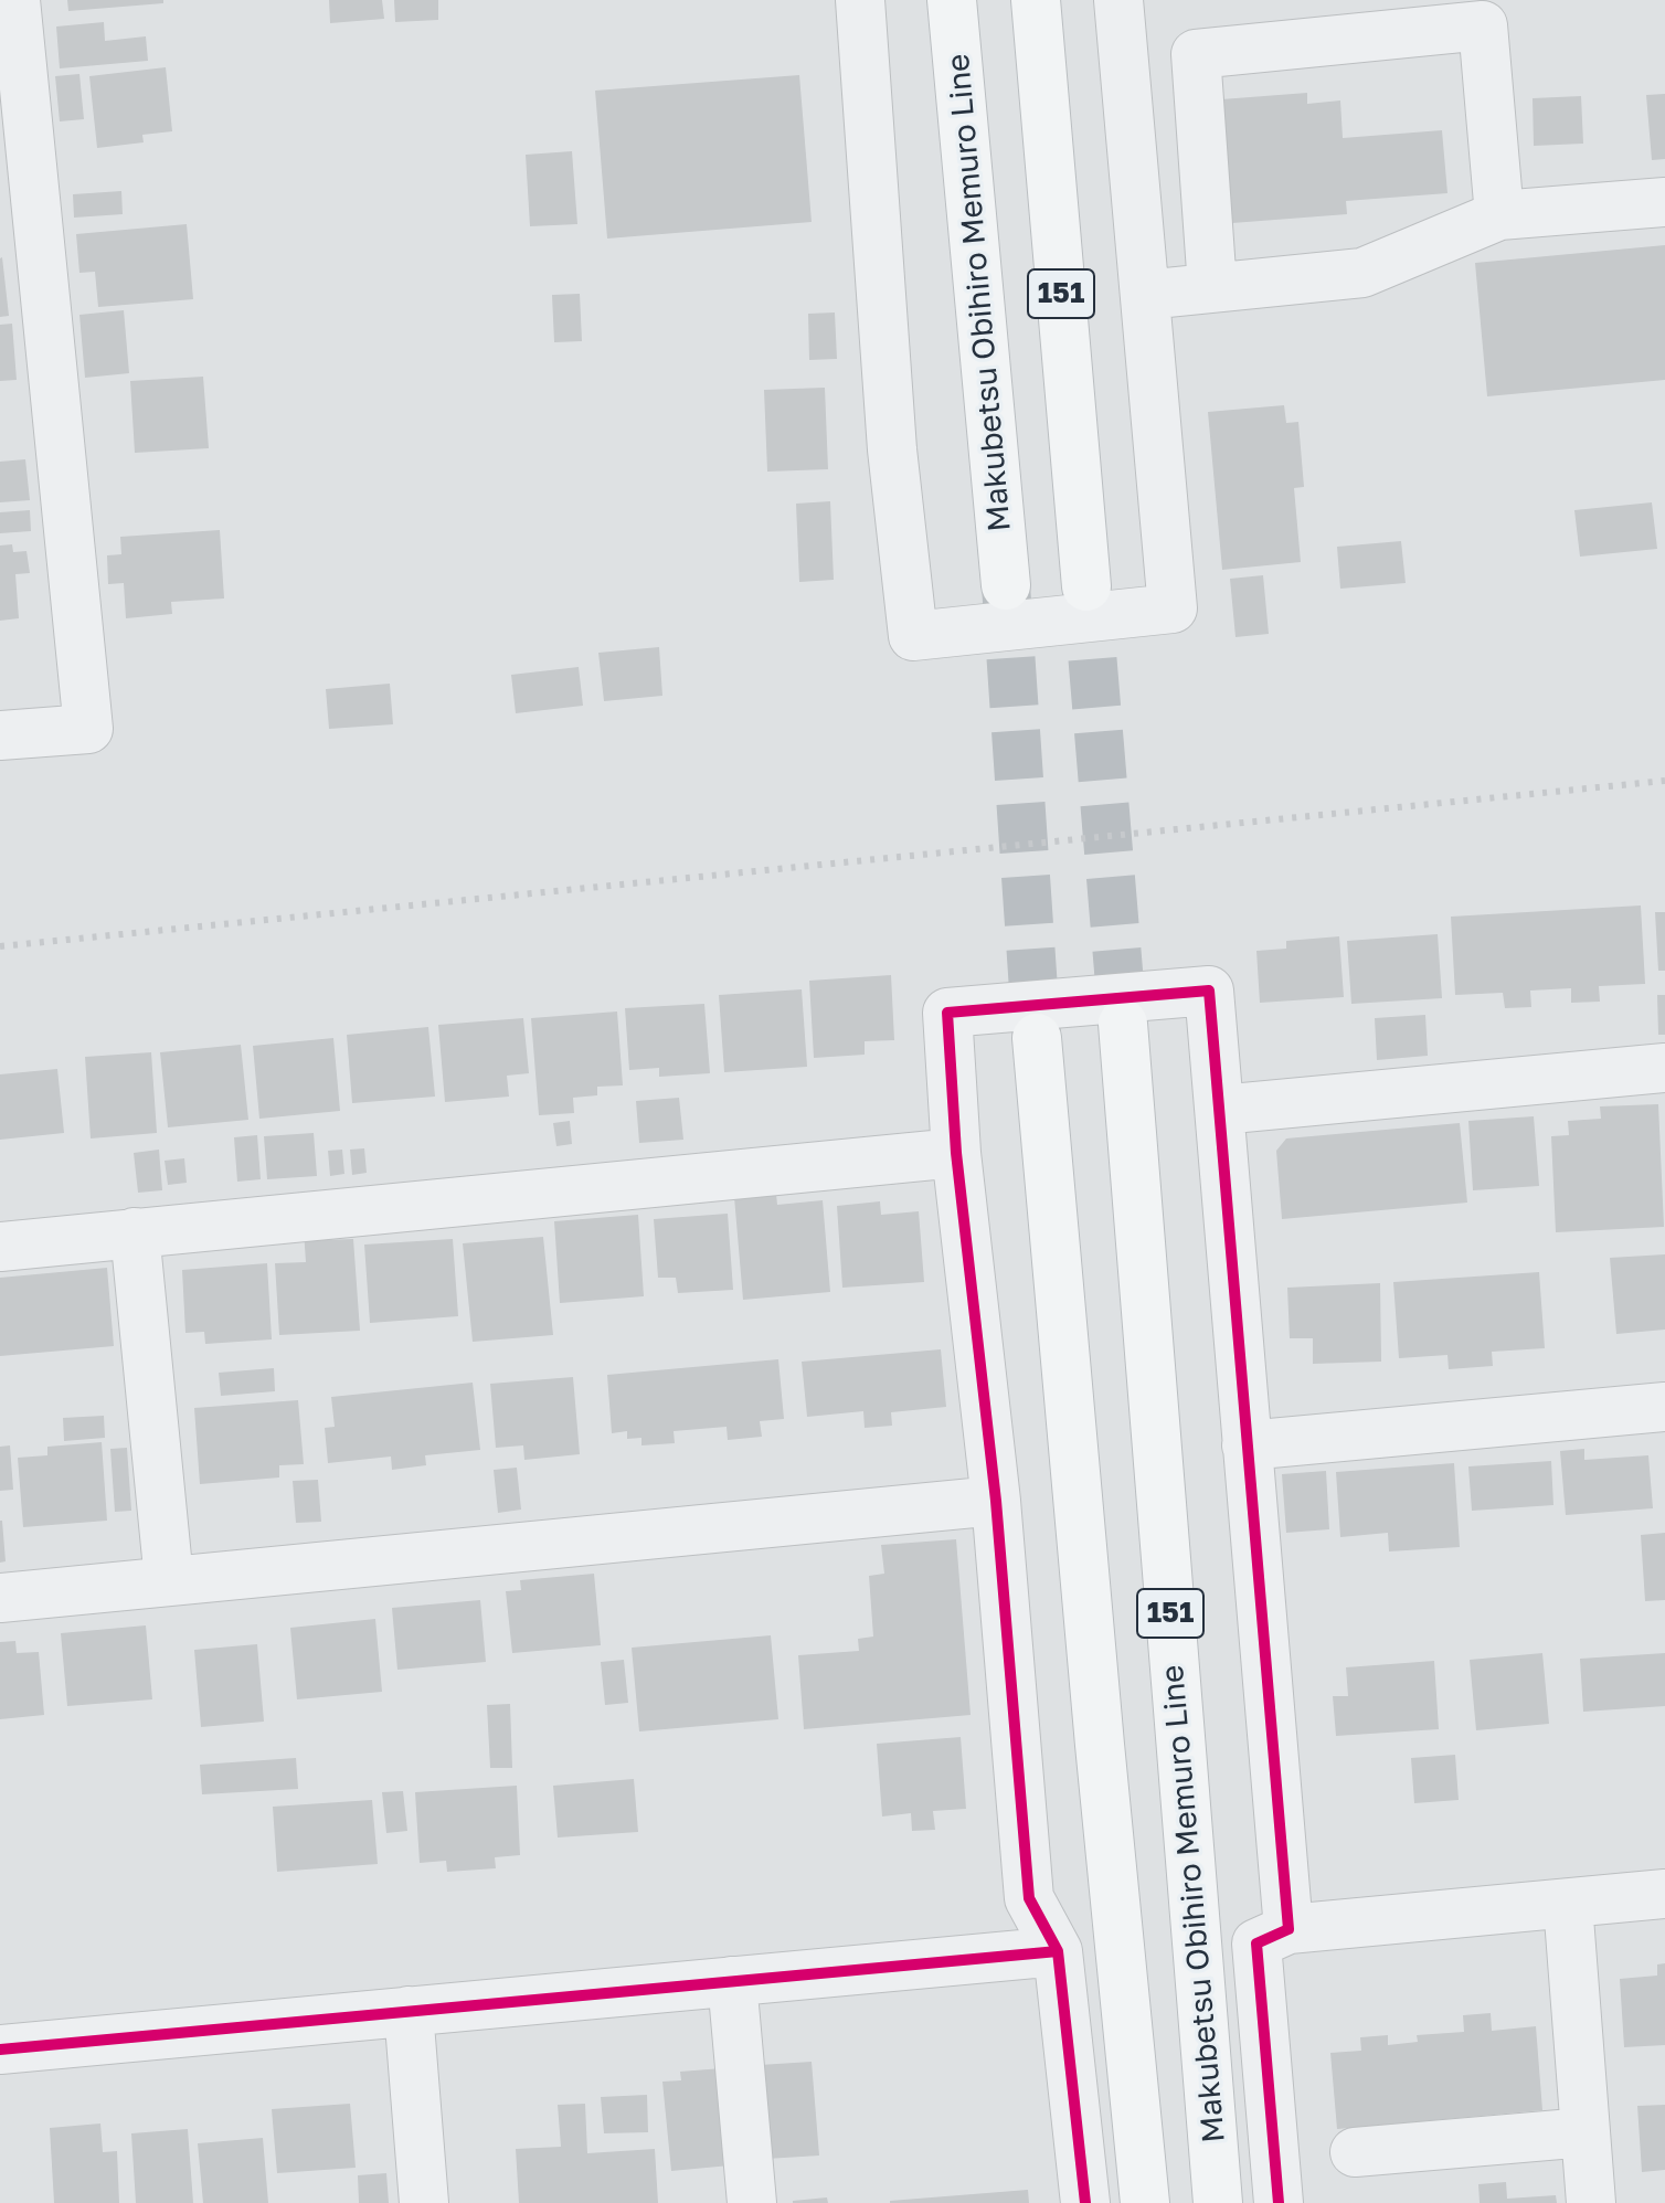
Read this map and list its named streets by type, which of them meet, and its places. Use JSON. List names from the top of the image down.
{
  "streets": {
    "main road": ["Makubetsu Obihiro Memuro Line", "151"]
  }
}
